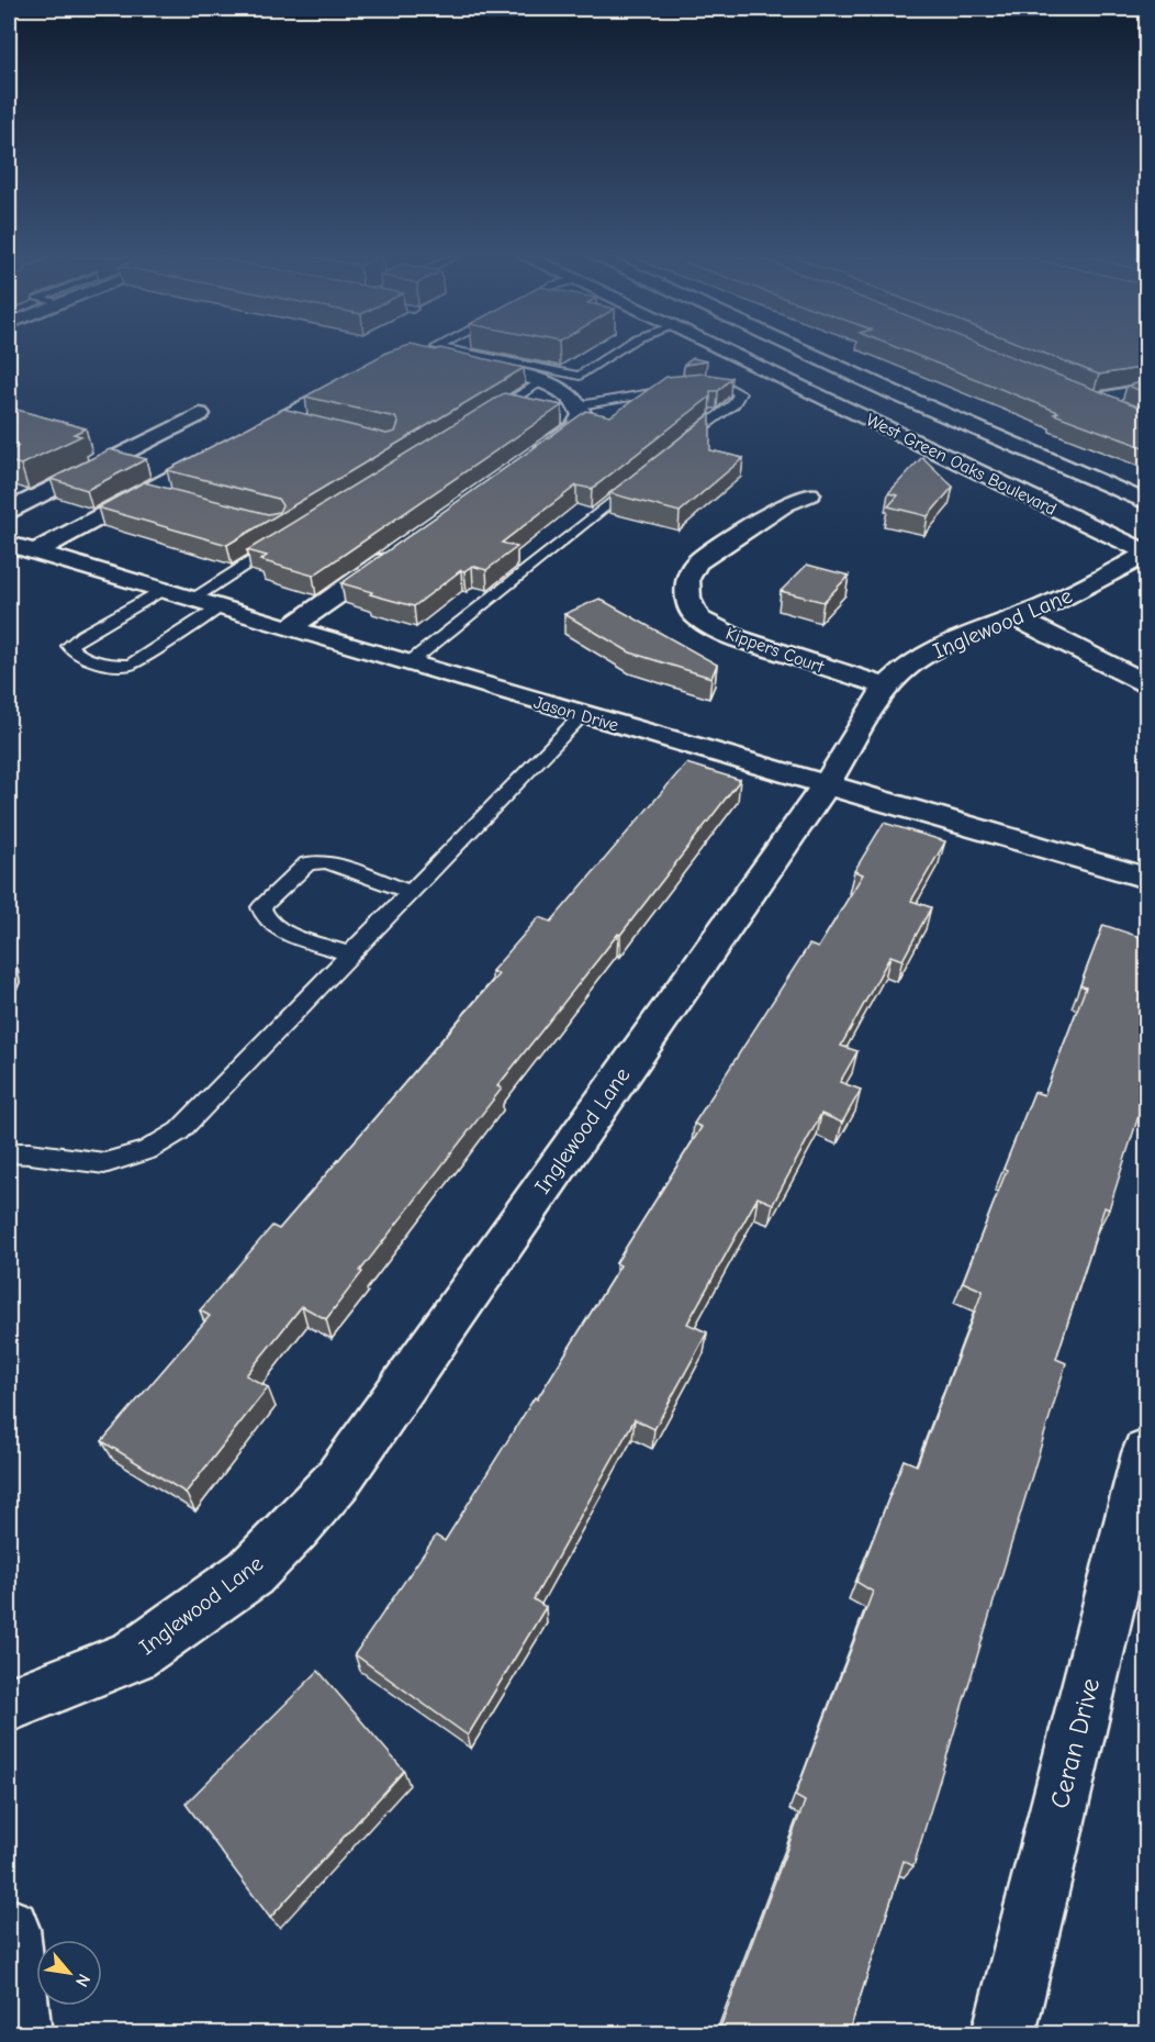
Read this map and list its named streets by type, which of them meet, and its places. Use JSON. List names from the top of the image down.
{
  "streets": {
    "street": [
      "West Green Oaks Boulevard",
      "Inglewood Lane",
      "Kippers Court",
      "Jason Drive",
      "Ceran Drive"
    ]
  },
  "crossings": [
    ["West Green Oaks Boulevard", "Inglewood Lane"],
    ["Inglewood Lane", "Kippers Court"],
    ["Inglewood Lane", "Jason Drive"]
  ],
  "north": "bottom right"
}
